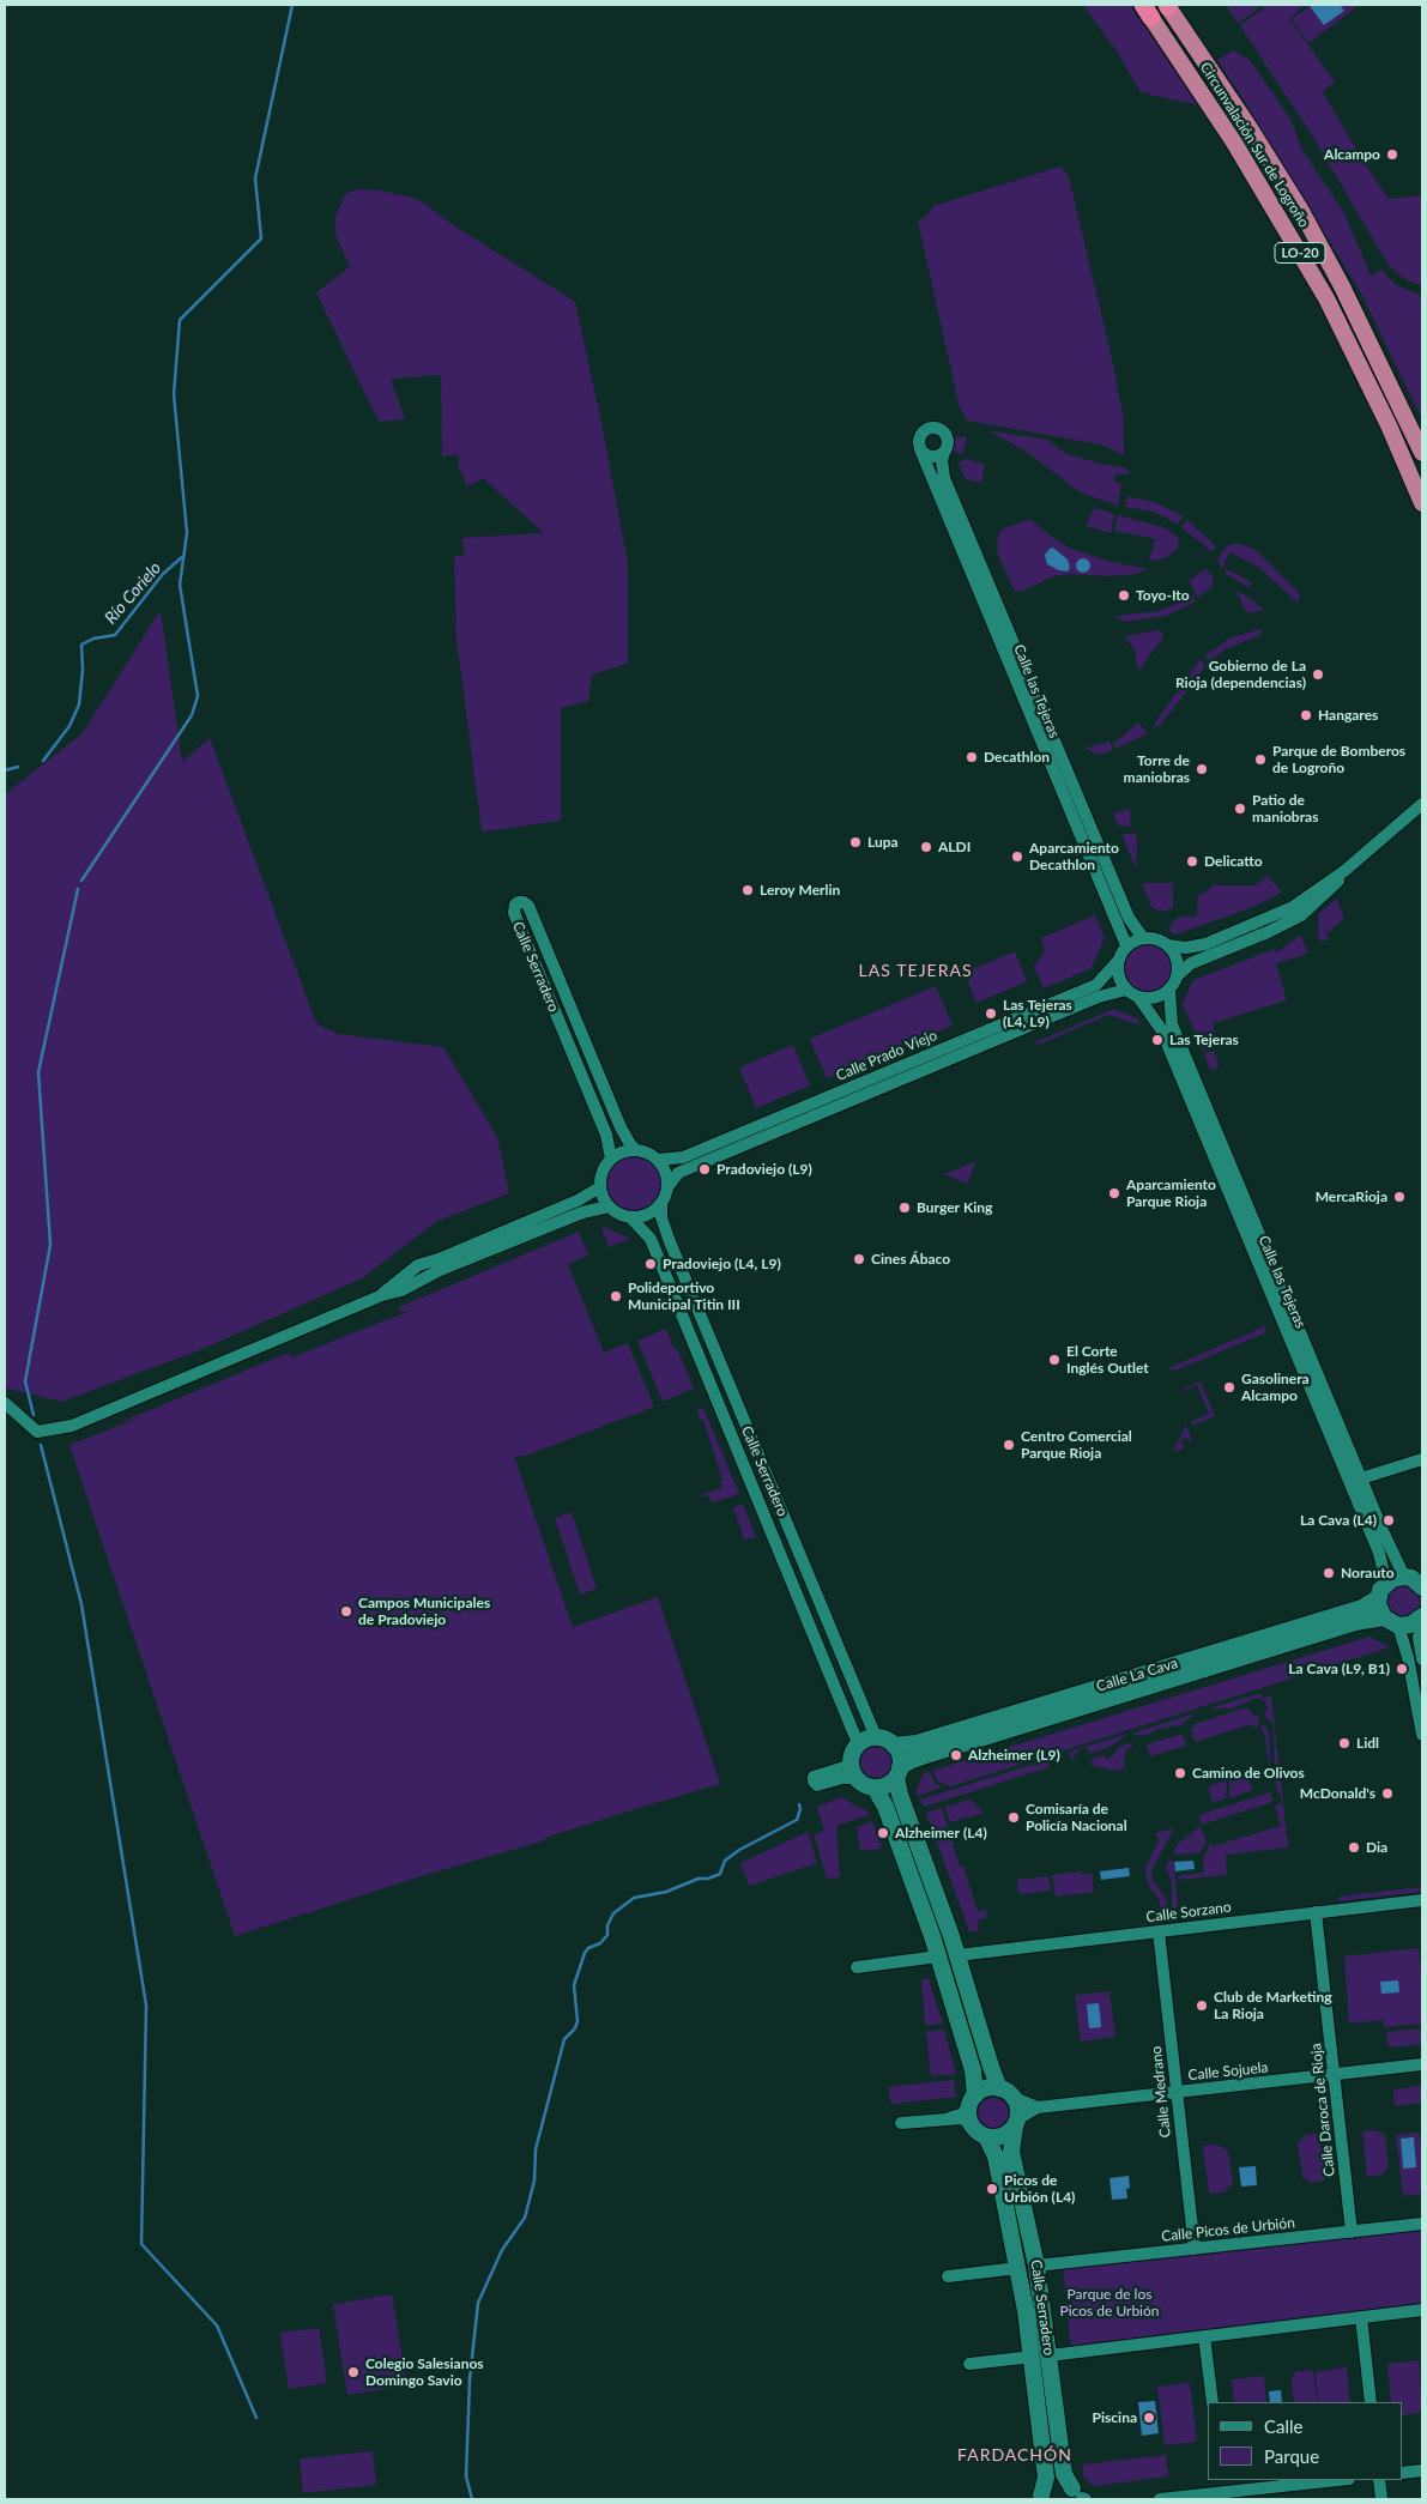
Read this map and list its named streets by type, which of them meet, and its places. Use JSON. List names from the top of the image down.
{
  "streets": {
    "highway": ["Circunvalación Sur de Logroño", "LO-20"],
    "main road": ["Calle Serradero", "Calle La Cava"],
    "street": [
      "Calle las Tejeras",
      "Calle Prado Viejo",
      "Calle Sorzano",
      "Calle Sojuela",
      "Calle Medrano",
      "Calle Daroca de Rioja",
      "Calle Picos de Urbión"
    ]
  },
  "crossings": [
    ["Calle las Tejeras", "Calle Prado Viejo"],
    ["Calle Serradero", "Calle Prado Viejo"],
    ["Calle Serradero", "Calle La Cava"],
    ["Calle Serradero", "Calle Sojuela"],
    ["Calle Serradero", "Calle Picos de Urbión"],
    ["Calle Sorzano", "Calle Medrano"],
    ["Calle Sorzano", "Calle Daroca de Rioja"],
    ["Calle Sojuela", "Calle Medrano"],
    ["Calle Sojuela", "Calle Daroca de Rioja"],
    ["Calle Medrano", "Calle Picos de Urbión"],
    ["Calle Daroca de Rioja", "Calle Picos de Urbión"]
  ],
  "districts": ["LAS TEJERAS", "FARDACHÓN"],
  "water": ["Río Corielo"],
  "parks": ["Parque de los Picos de Urbión"],
  "places": [
    "Alcampo",
    "Toyo-Ito",
    "Gobierno de La Rioja (dependencias)",
    "Hangares",
    "Decathlon",
    "Parque de Bomberos de Logroño",
    "Torre de maniobras",
    "Patio de maniobras",
    "Lupa",
    "ALDI",
    "Aparcamiento Decathlon",
    "Delicatto",
    "Leroy Merlin",
    "Las Tejeras (L4, L9)",
    "Las Tejeras",
    "Pradoviejo (L9)",
    "Aparcamiento Parque Rioja",
    "MercaRioja",
    "Burger King",
    "Cines Ábaco",
    "Pradoviejo (L4, L9)",
    "Polideportivo Municipal Titin III",
    "El Corte Inglés Outlet",
    "Gasolinera Alcampo",
    "Centro Comercial Parque Rioja",
    "La Cava (L4)",
    "Norauto",
    "Campos Municipales de Pradoviejo",
    "La Cava (L9, B1)",
    "Lidl",
    "Alzheimer (L9)",
    "Camino de Olivos",
    "McDonald's",
    "Comisaría de Policía Nacional",
    "Alzheimer (L4)",
    "Dia",
    "Club de Marketing La Rioja",
    "Picos de Urbión (L4)",
    "Colegio Salesianos Domingo Savio",
    "Piscina"
  ],
  "legend": ["Calle", "Parque"]
}
